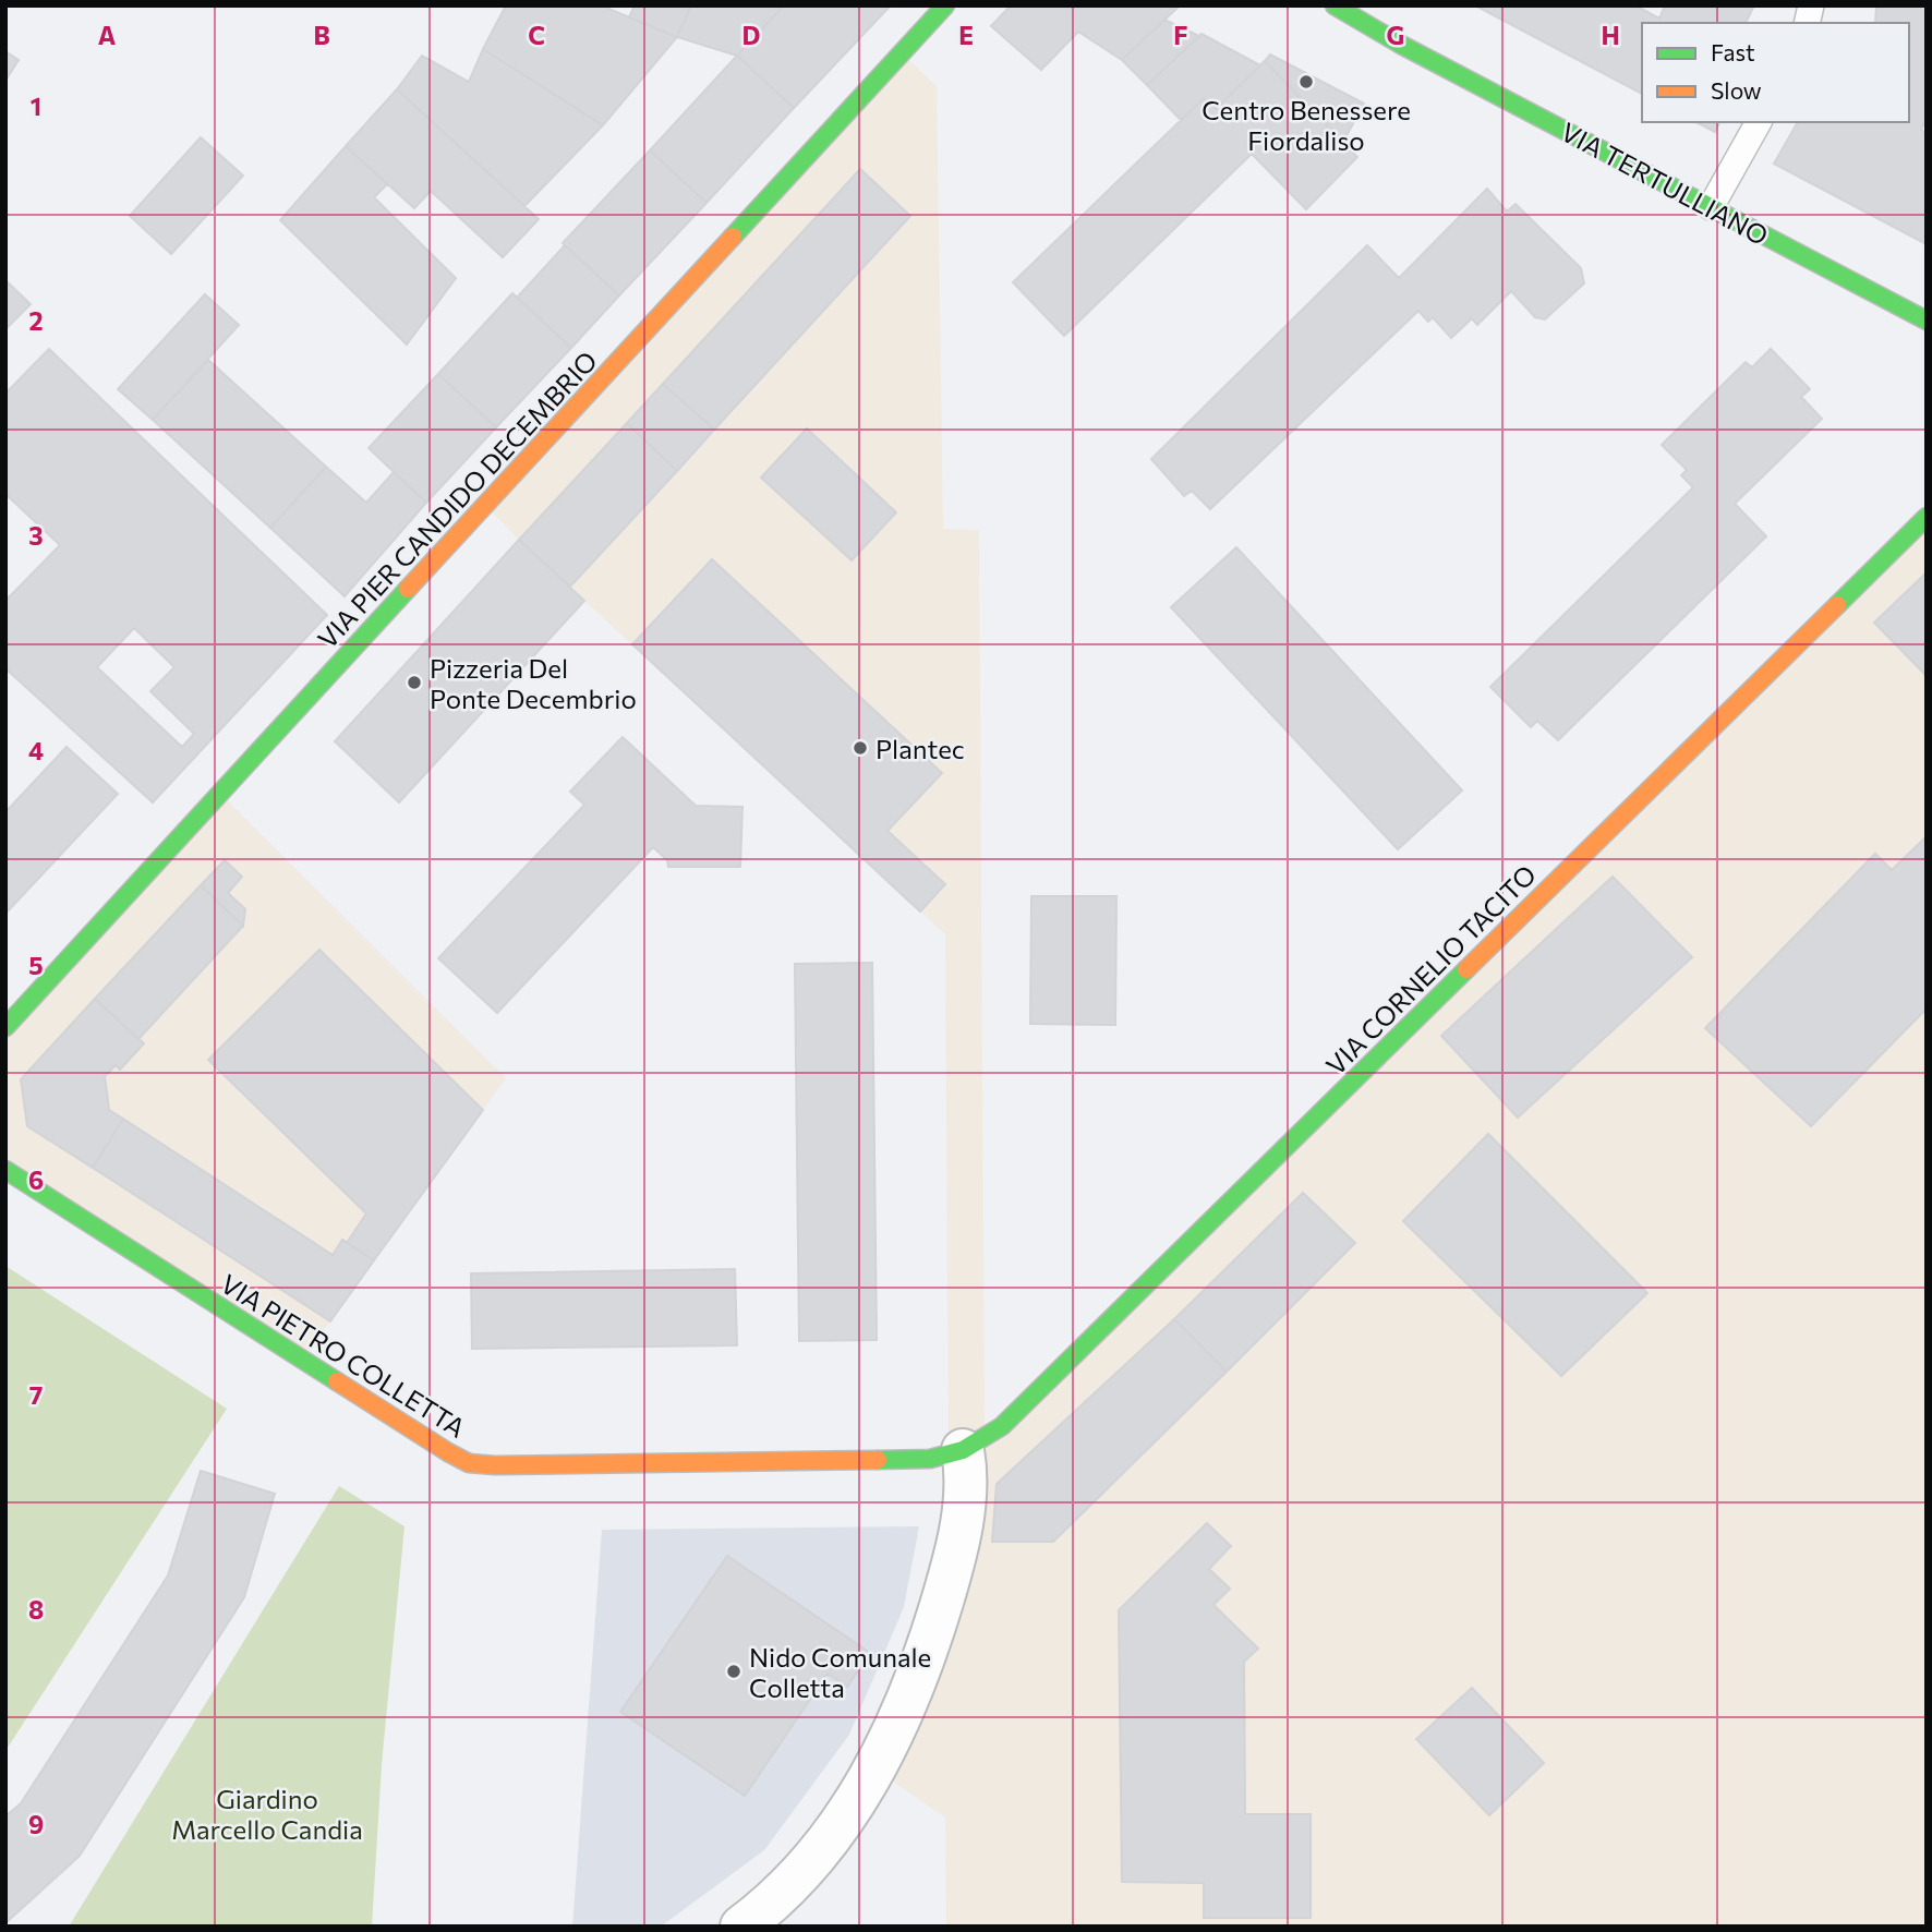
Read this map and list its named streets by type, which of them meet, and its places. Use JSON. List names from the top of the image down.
{
  "streets": {
    "street": [
      "VIA TERTULLIANO",
      "VIA PIER CANDIDO DECEMBRIO",
      "VIA CORNELIO TACITO",
      "VIA PIETRO COLLETTA"
    ]
  },
  "crossings": [
    ["VIA CORNELIO TACITO", "VIA PIETRO COLLETTA"]
  ],
  "parks": ["Giardino Marcello Candia"],
  "places": [
    "Centro Benessere Fiordaliso",
    "Pizzeria Del Ponte Decembrio",
    "Plantec",
    "Nido Comunale Colletta"
  ],
  "legend": ["Fast", "Slow"],
  "grid": {
    "columns": [
      "A",
      "B",
      "C",
      "D",
      "E",
      "F",
      "G",
      "H"
    ],
    "rows": [
      "1",
      "2",
      "3",
      "4",
      "5",
      "6",
      "7",
      "8",
      "9"
    ]
  }
}
